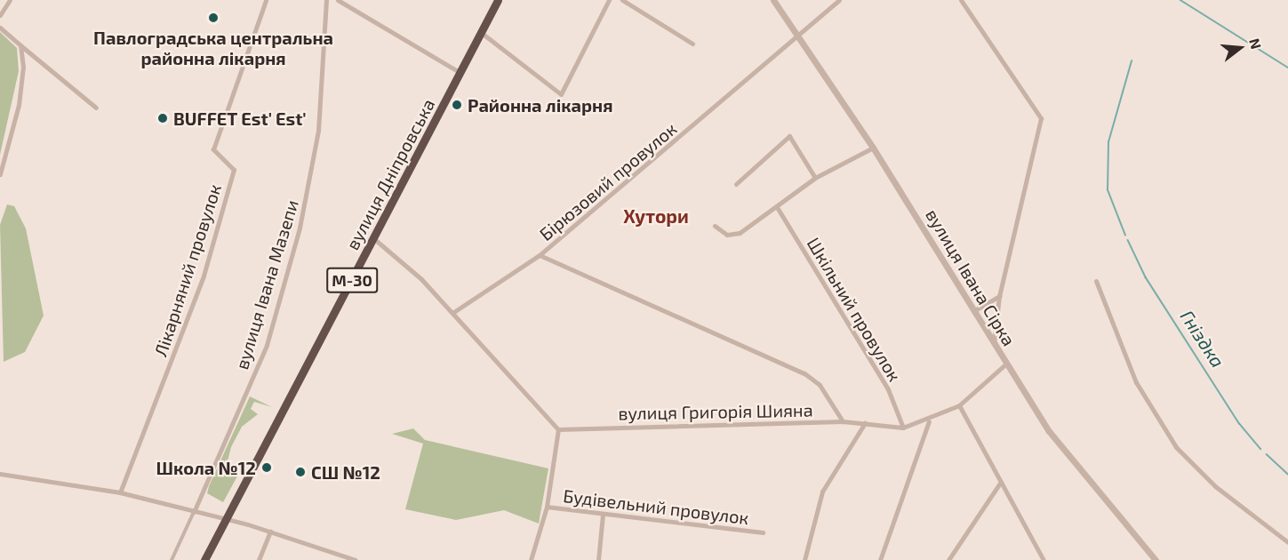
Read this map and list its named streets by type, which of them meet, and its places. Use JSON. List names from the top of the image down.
{
  "streets": {
    "highway": ["вулиця Дніпровська", "М-30"],
    "street": [
      "Бірюзовий провулок",
      "Лікарняний провулок",
      "вулиця Івана Сірка",
      "вулиця Івана Мазепи",
      "Шкільний провулок",
      "вулиця Григорія Шияна",
      "Будівельний провулок"
    ]
  },
  "crossings": [
    ["Бірюзовий провулок", "вулиця Івана Сірка"],
    ["Бірюзовий провулок", "вулиця Григорія Шияна"],
    ["вулиця Івана Сірка", "вулиця Григорія Шияна"],
    ["Шкільний провулок", "вулиця Григорія Шияна"]
  ],
  "districts": ["Хутори"],
  "water": ["Гніздка"],
  "places": [
    "Павлоградська центральна районна лікарня",
    "Районна лікарня",
    "BUFFET Est' Est'",
    "Школа №12",
    "СШ №12"
  ],
  "north": "right"
}
